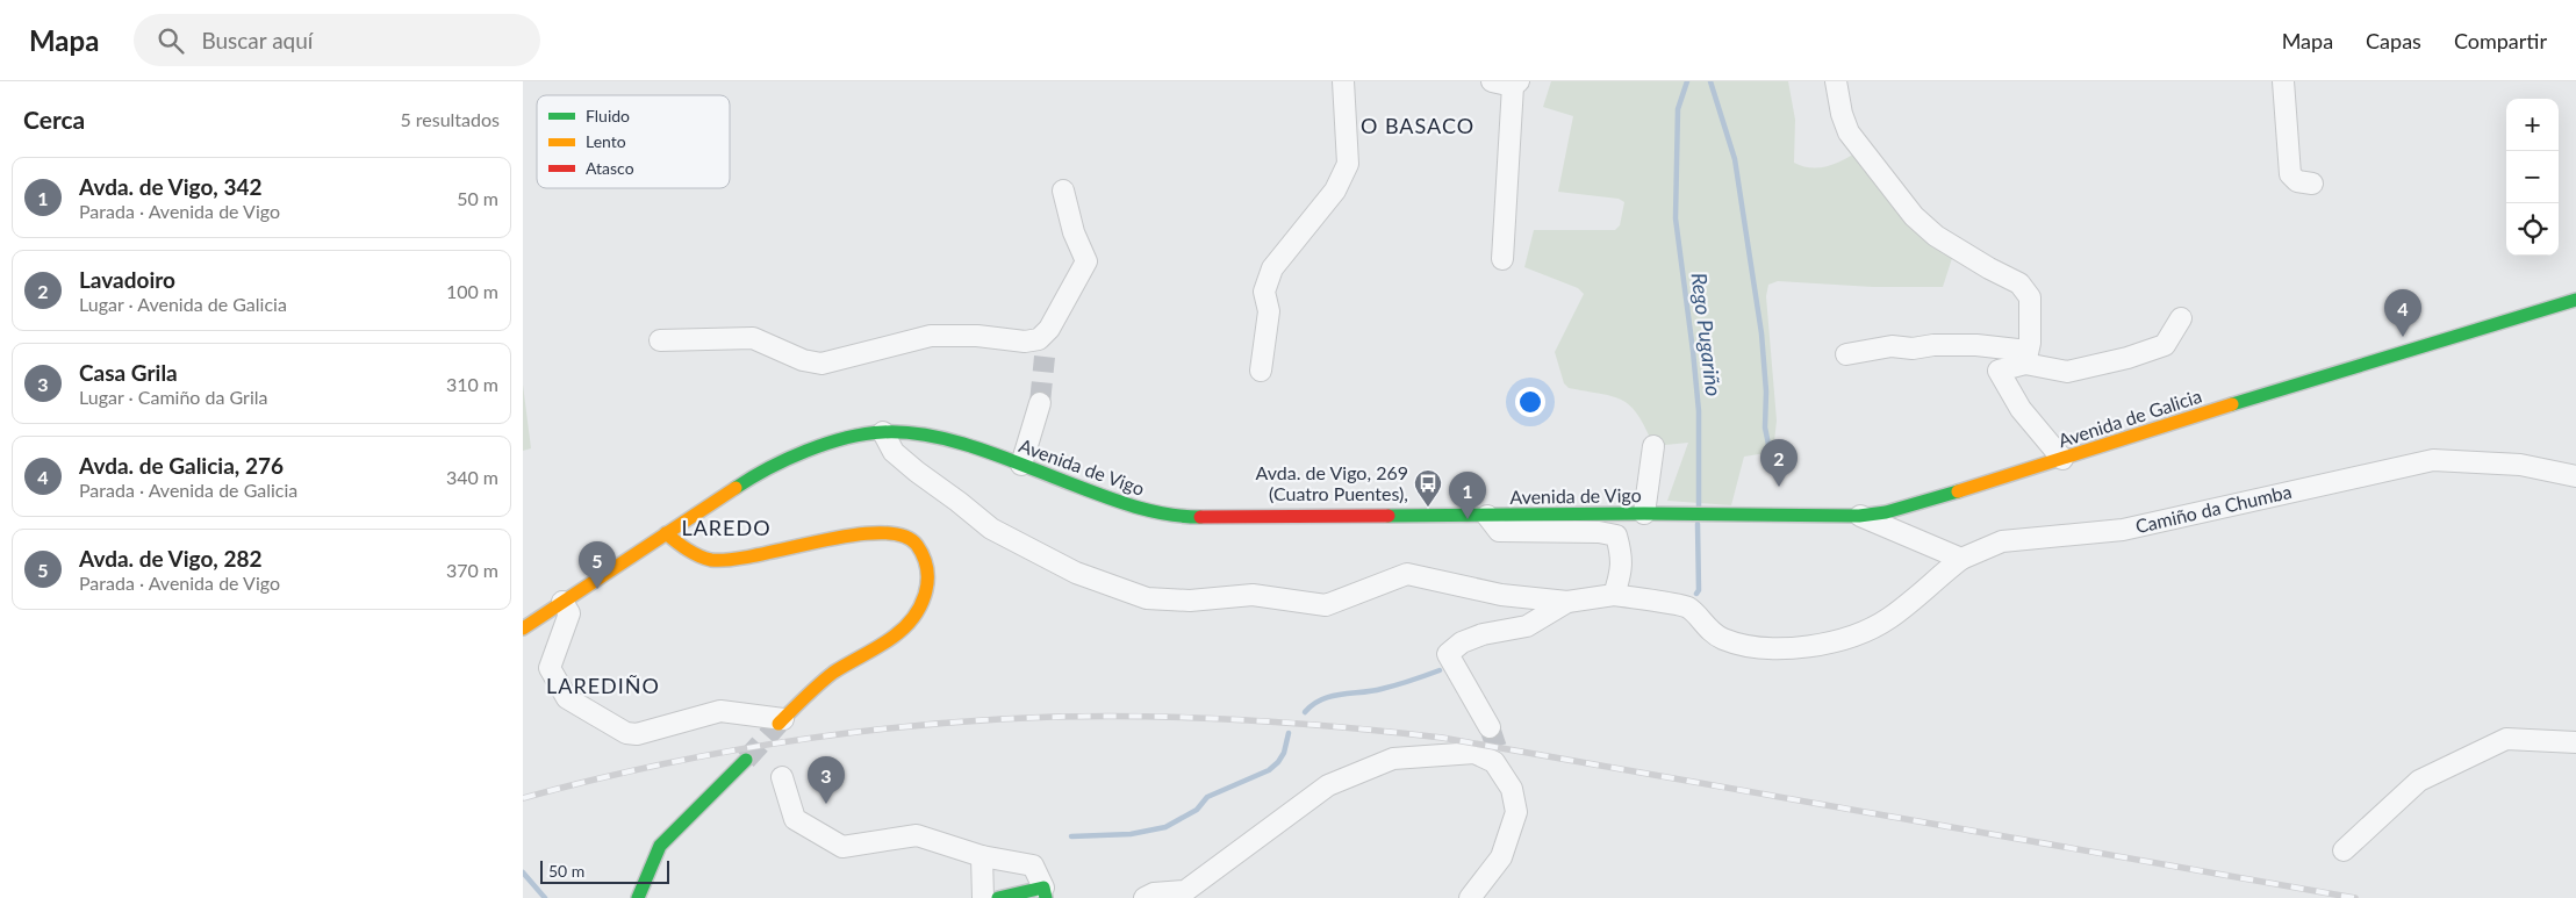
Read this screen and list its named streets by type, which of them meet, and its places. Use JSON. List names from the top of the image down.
{
  "streets": {
    "main road": ["Avenida de Galicia", "Avenida de Vigo"],
    "street": ["Camiño da Chumba"]
  },
  "crossings": [
    ["Avenida de Galicia", "Avenida de Vigo"]
  ],
  "districts": ["O BASACO", "LAREDO", "LAREDIÑO"],
  "water": ["Rego Pugariño"],
  "places": {
    "bus stop": ["Avda. de Vigo, 269 (Cuatro Puentes),"]
  },
  "legend": ["Fluido", "Lento", "Atasco"],
  "scale_bar": "50 m",
  "page": {
    "header": "Mapa",
    "search": "Buscar aquí",
    "nav": ["Mapa", "Capas", "Compartir"],
    "heading": ["Cerca", "5 resultados"],
    "map_buttons": ["+", "−"],
    "list": [
      {
        "mark": "1",
        "name": "Avda. de Vigo, 342",
        "note": "Parada · Avenida de Vigo",
        "value": "50 m"
      },
      {
        "mark": "2",
        "name": "Lavadoiro",
        "note": "Lugar · Avenida de Galicia",
        "value": "100 m"
      },
      {
        "mark": "3",
        "name": "Casa Grila",
        "note": "Lugar · Camiño da Grila",
        "value": "310 m"
      },
      {
        "mark": "4",
        "name": "Avda. de Galicia, 276",
        "note": "Parada · Avenida de Galicia",
        "value": "340 m"
      },
      {
        "mark": "5",
        "name": "Avda. de Vigo, 282",
        "note": "Parada · Avenida de Vigo",
        "value": "370 m"
      }
    ],
    "pins": [
      "4",
      "2",
      "1",
      "5",
      "3"
    ],
    "scale": "50 m"
  }
}
